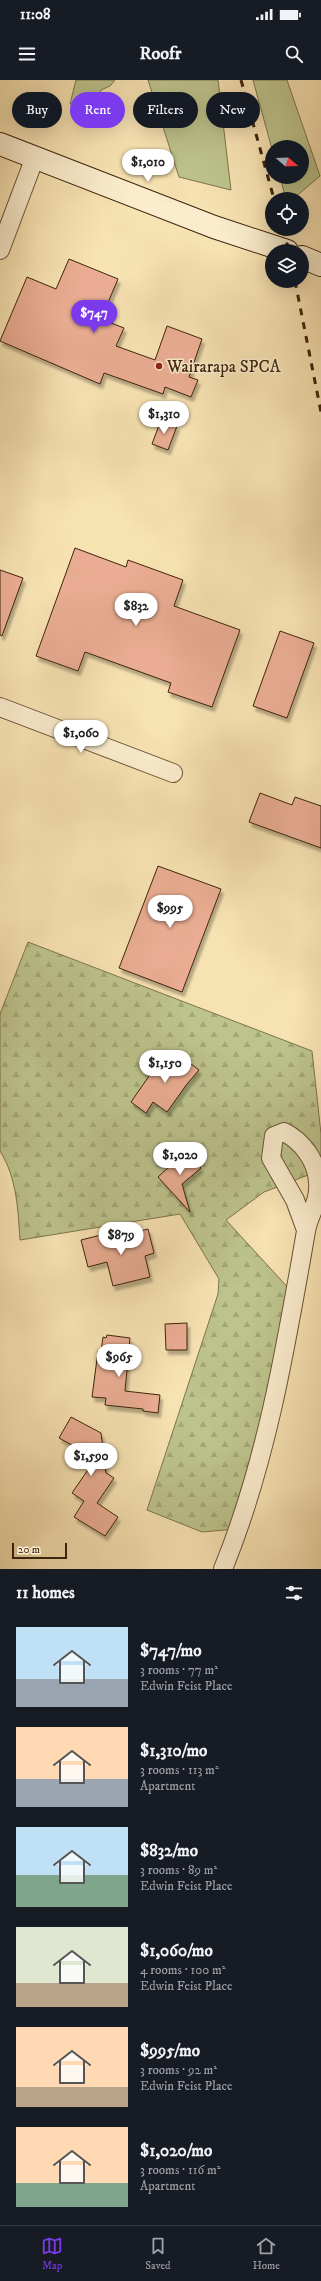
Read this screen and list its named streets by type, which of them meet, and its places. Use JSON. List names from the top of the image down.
{
  "places": ["Wairarapa SPCA"],
  "scale_bar": "20 m",
  "north": "right",
  "page": {
    "status": "11:08",
    "header": "Roofr",
    "chip": [
      "Buy",
      "Rent",
      "Filters",
      "New"
    ],
    "price": [
      "$1,010",
      "$747",
      "$1,310",
      "$832",
      "$1,060",
      "$995",
      "$1,150",
      "$1,020",
      "$879",
      "$965",
      "$1,590"
    ],
    "scale": "20 m",
    "heading": "11 homes",
    "list": [
      {
        "name": "$747/mo",
        "note": "3 rooms · 77 m² · Edwin Feist Place"
      },
      {
        "name": "$1,310/mo",
        "note": "3 rooms · 113 m² · Apartment"
      },
      {
        "name": "$832/mo",
        "note": "3 rooms · 89 m² · Edwin Feist Place"
      },
      {
        "name": "$1,060/mo",
        "note": "4 rooms · 100 m² · Edwin Feist Place"
      },
      {
        "name": "$995/mo",
        "note": "3 rooms · 92 m² · Edwin Feist Place"
      },
      {
        "name": "$1,020/mo",
        "note": "3 rooms · 116 m² · Apartment"
      }
    ],
    "tabs": ["Map", "Saved", "Home"]
  }
}
